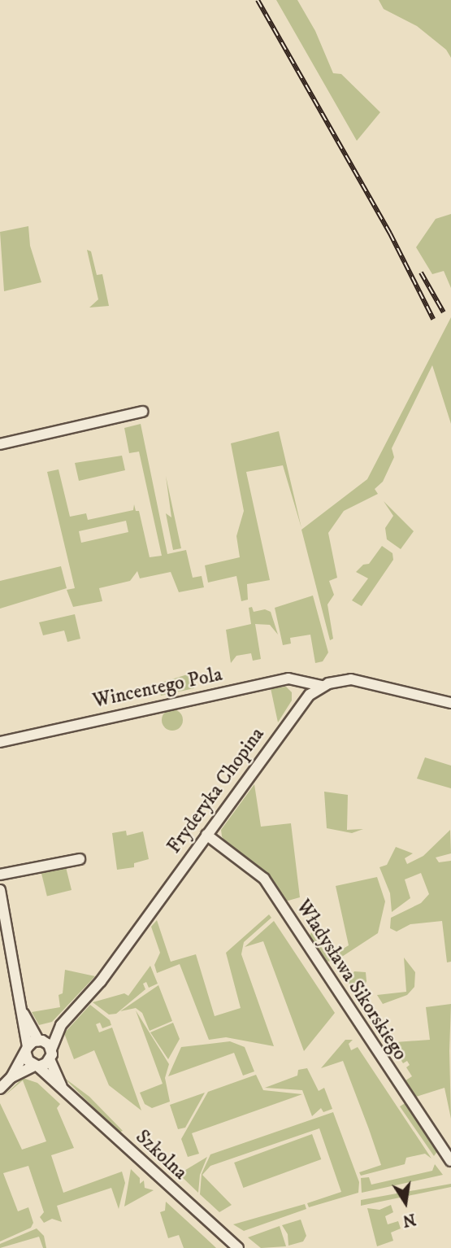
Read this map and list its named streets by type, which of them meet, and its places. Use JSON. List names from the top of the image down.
{
  "streets": {
    "street": [
      "Wincentego Pola",
      "Fryderyka Chopina",
      "Władysława Sikorskiego",
      "Szkolna"
    ]
  },
  "crossings": [
    ["Wincentego Pola", "Fryderyka Chopina"],
    ["Fryderyka Chopina", "Władysława Sikorskiego"]
  ],
  "north": "bottom"
}
